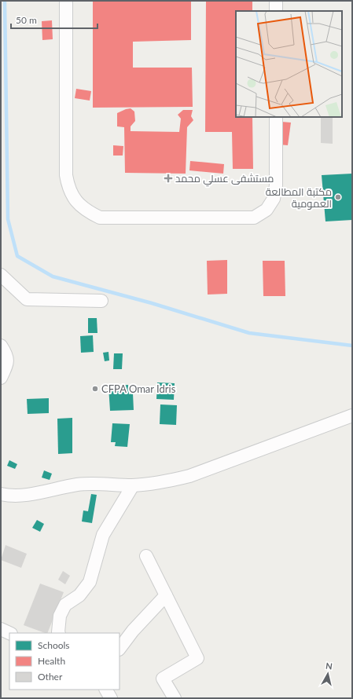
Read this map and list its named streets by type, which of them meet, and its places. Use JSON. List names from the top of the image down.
{
  "places": {
    "health": ["مستشفى عسلي محمد"],
    "other": ["مكتبة المطالعة العمومية", "CFPA Omar Idris"]
  },
  "legend": ["Schools", "Health", "Other"],
  "scale_bar": "50 m",
  "north": "top"
}
